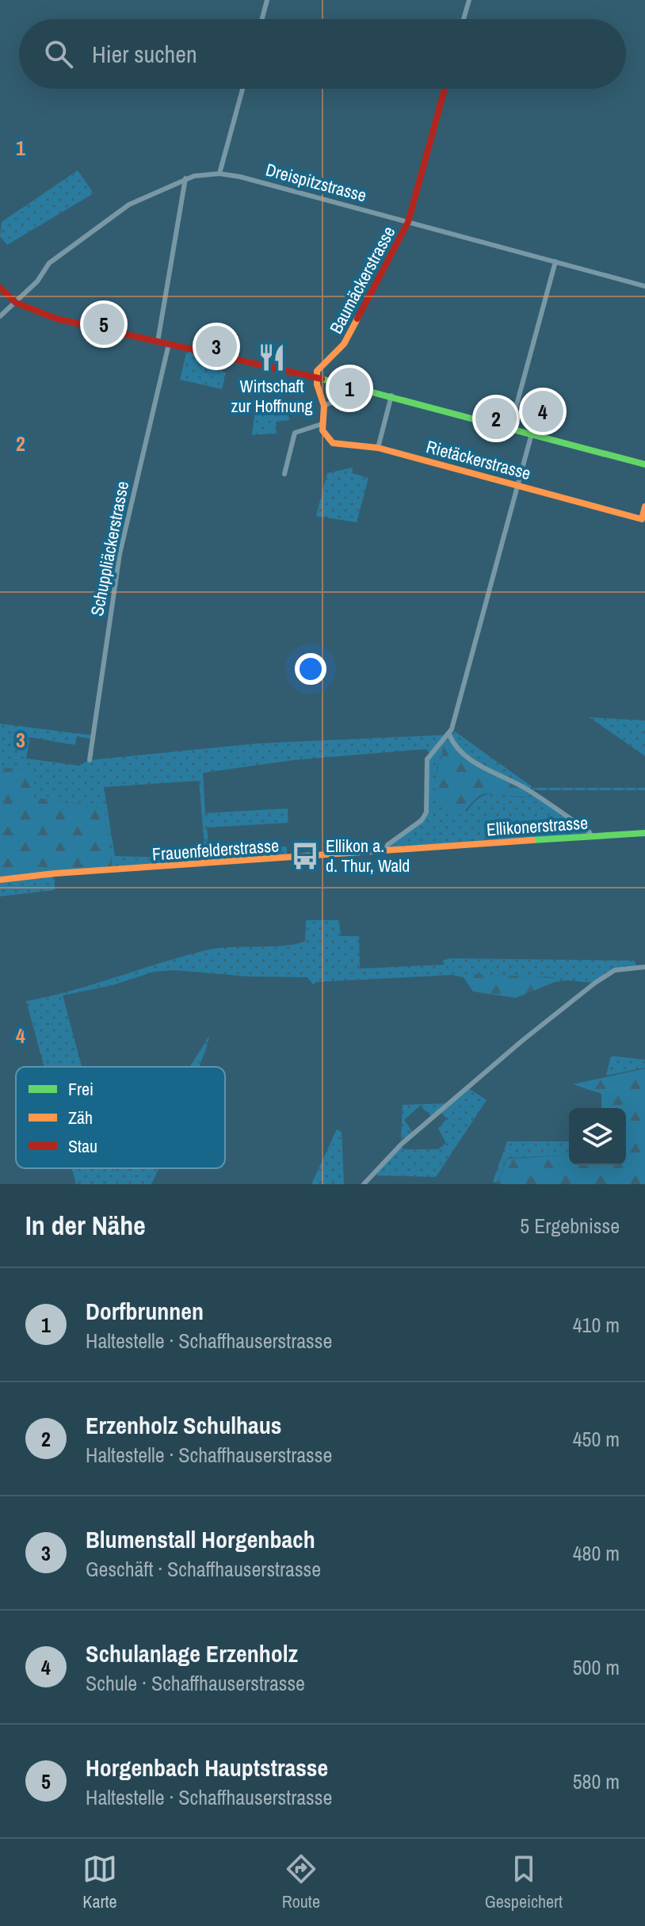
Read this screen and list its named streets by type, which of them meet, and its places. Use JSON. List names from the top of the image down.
{
  "streets": {
    "street": [
      "Dreispitzstrasse",
      "Baumäckerstrasse",
      "Rietäckerstrasse",
      "Schuppliäckerstrasse",
      "Ellikonerstrasse",
      "Frauenfelderstrasse"
    ]
  },
  "crossings": [
    ["Dreispitzstrasse", "Baumäckerstrasse"],
    ["Ellikonerstrasse", "Frauenfelderstrasse"]
  ],
  "places": {
    "restaurant": ["Wirtschaft zur Hoffnung"],
    "bus stop": ["Ellikon a. d. Thur, Wald"]
  },
  "legend": ["Frei", "Zäh", "Stau"],
  "page": {
    "search": "Hier suchen",
    "pins": [
      "5",
      "3",
      "1",
      "4",
      "2"
    ],
    "heading": ["In der Nähe", "5 Ergebnisse"],
    "list": [
      {
        "mark": "1",
        "name": "Dorfbrunnen",
        "note": "Haltestelle · Schaffhauserstrasse",
        "value": "410 m"
      },
      {
        "mark": "2",
        "name": "Erzenholz Schulhaus",
        "note": "Haltestelle · Schaffhauserstrasse",
        "value": "450 m"
      },
      {
        "mark": "3",
        "name": "Blumenstall Horgenbach",
        "note": "Geschäft · Schaffhauserstrasse",
        "value": "480 m"
      },
      {
        "mark": "4",
        "name": "Schulanlage Erzenholz",
        "note": "Schule · Schaffhauserstrasse",
        "value": "500 m"
      },
      {
        "mark": "5",
        "name": "Horgenbach Hauptstrasse",
        "note": "Haltestelle · Schaffhauserstrasse",
        "value": "580 m"
      }
    ],
    "nav": ["Karte", "Route", "Gespeichert"]
  },
  "grid": {
    "rows": [
      "1",
      "2",
      "3",
      "4"
    ]
  }
}
